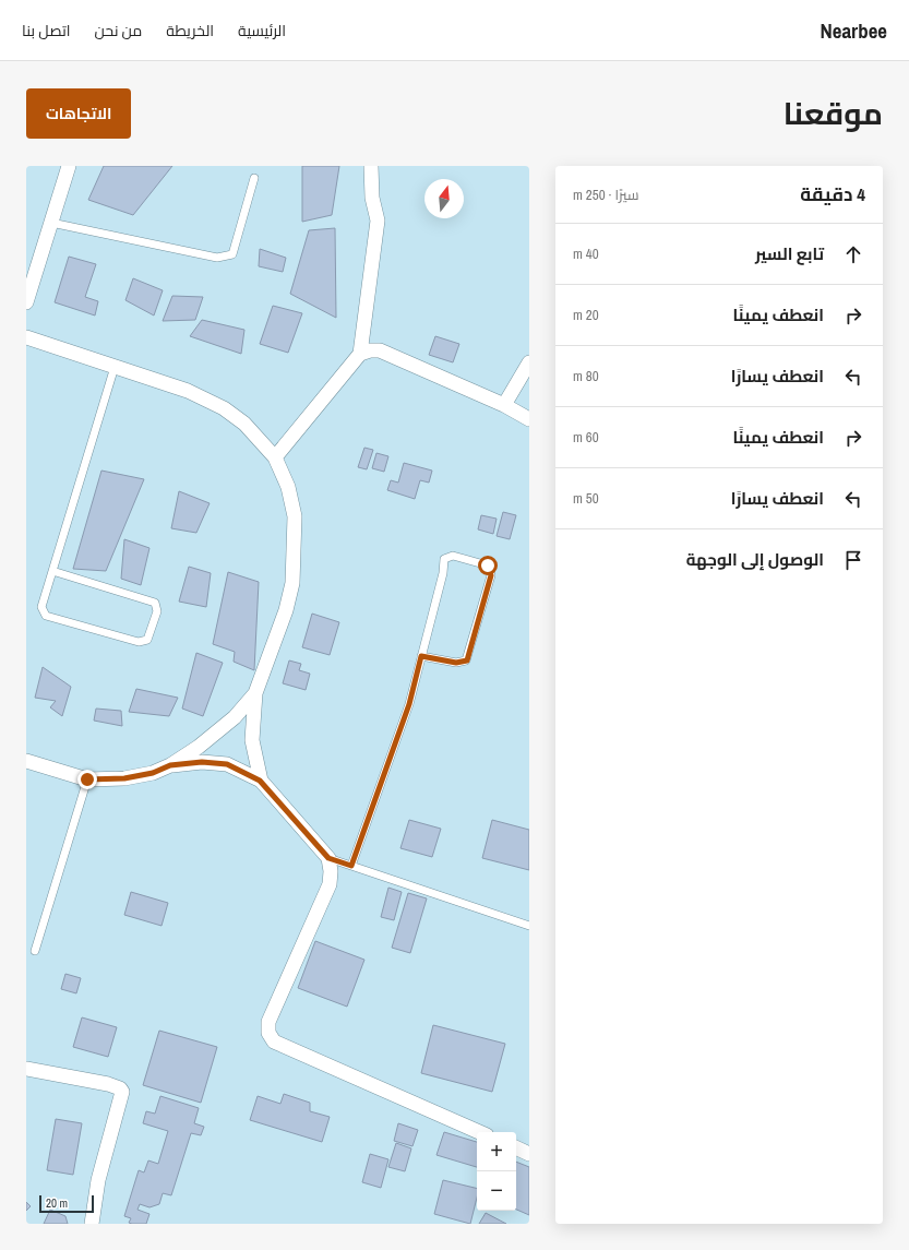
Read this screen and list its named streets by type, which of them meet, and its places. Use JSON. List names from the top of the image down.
{
  "scale_bar": "20 m",
  "north": "top",
  "page": {
    "header": "Nearbee",
    "nav": [
      "الرئيسية",
      "الخريطة",
      "من نحن",
      "اتصل بنا"
    ],
    "title": "موقعنا",
    "buttons": "الاتجاهات",
    "heading": ["4 دقيقة", "سيرًا · 250 m"],
    "list": [
      ["تابع السير", "40 m"],
      ["انعطف يمينًا", "20 m"],
      ["انعطف يسارًا", "80 m"],
      ["انعطف يمينًا", "60 m"],
      ["انعطف يسارًا", "50 m"],
      "الوصول إلى الوجهة"
    ],
    "map_buttons": ["+", "−"],
    "scale": "20 m"
  }
}
